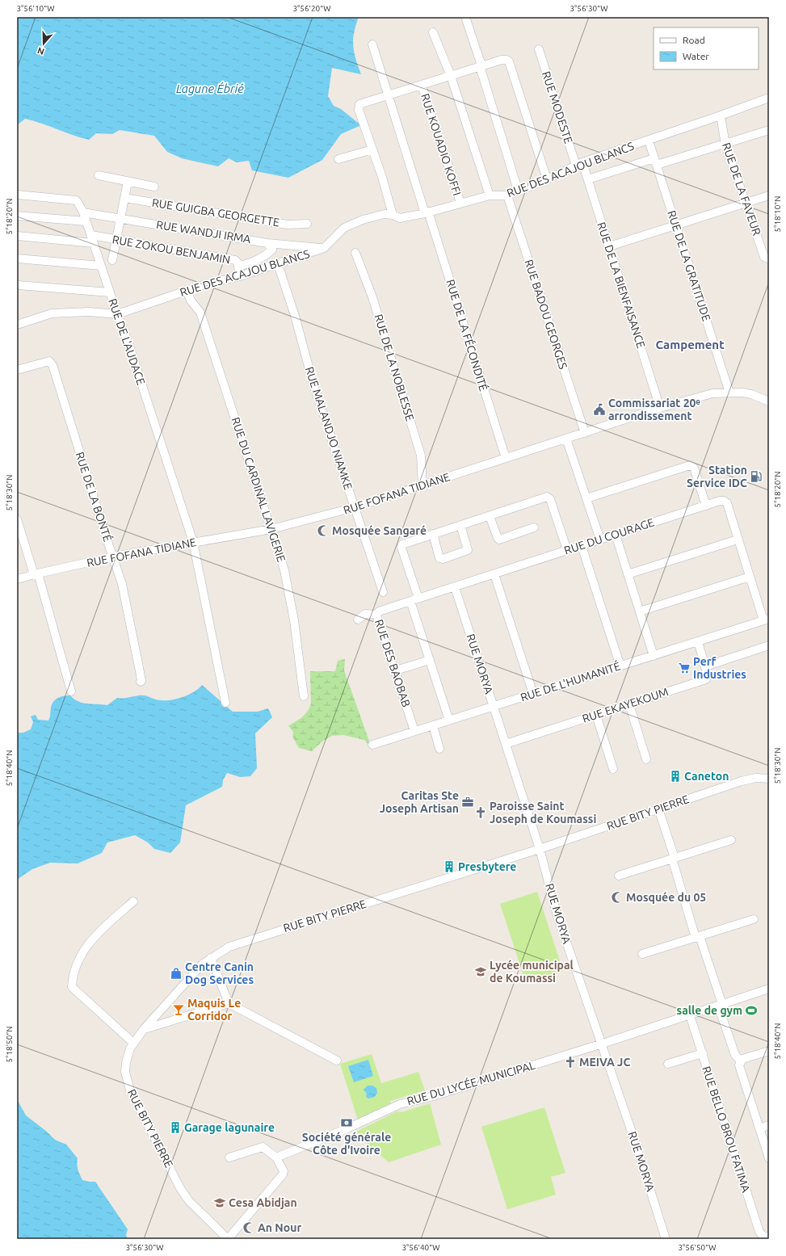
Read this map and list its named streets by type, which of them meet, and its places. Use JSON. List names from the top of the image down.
{
  "streets": {
    "street": [
      "RUE MODESTE",
      "RUE KOUADIO KOFFI",
      "RUE DES ACAJOU BLANCS",
      "RUE DE LA FAVEUR",
      "RUE GUIGBA GEORGETTE",
      "RUE WANDJI IRMA",
      "RUE ZOKOU BENJAMIN",
      "RUE DE LA GRATITUDE",
      "RUE DE LA BIENFAISANCE",
      "RUE BADOU GEORGES",
      "RUE DE LA FÉCONDITÉ",
      "RUE DE L'AUDACE",
      "RUE DE LA NOBLESSE",
      "RUE MALANDJO NIAMKE",
      "RUE DU CARDINAL LAVIGERIE",
      "RUE FOFANA TIDIANE",
      "RUE DE LA BONTÉ",
      "RUE DU COURAGE",
      "RUE DES BAOBAB",
      "RUE MORYA",
      "RUE DE L'HUMANITÉ",
      "RUE EKAYEKOUM",
      "RUE BITY PIERRE",
      "RUE DU LYCÉE MUNICIPAL",
      "RUE BELLO BROU FATIMA"
    ]
  },
  "crossings": [
    ["RUE MODESTE", "RUE DES ACAJOU BLANCS"],
    ["RUE MODESTE", "RUE DE LA BIENFAISANCE"],
    ["RUE KOUADIO KOFFI", "RUE DES ACAJOU BLANCS"],
    ["RUE DES ACAJOU BLANCS", "RUE DE LA FAVEUR"],
    ["RUE DES ACAJOU BLANCS", "RUE WANDJI IRMA"],
    ["RUE DES ACAJOU BLANCS", "RUE ZOKOU BENJAMIN"],
    ["RUE DES ACAJOU BLANCS", "RUE DE LA GRATITUDE"],
    ["RUE DES ACAJOU BLANCS", "RUE DE LA BIENFAISANCE"],
    ["RUE DES ACAJOU BLANCS", "RUE BADOU GEORGES"],
    ["RUE DES ACAJOU BLANCS", "RUE DE LA FÉCONDITÉ"],
    ["RUE DES ACAJOU BLANCS", "RUE DE L'AUDACE"],
    ["RUE DES ACAJOU BLANCS", "RUE MALANDJO NIAMKE"],
    ["RUE DES ACAJOU BLANCS", "RUE DU CARDINAL LAVIGERIE"],
    ["RUE WANDJI IRMA", "RUE DE L'AUDACE"],
    ["RUE ZOKOU BENJAMIN", "RUE DE L'AUDACE"],
    ["RUE DE LA GRATITUDE", "RUE FOFANA TIDIANE"],
    ["RUE DE LA BIENFAISANCE", "RUE FOFANA TIDIANE"],
    ["RUE BADOU GEORGES", "RUE FOFANA TIDIANE"],
    ["RUE DE LA FÉCONDITÉ", "RUE FOFANA TIDIANE"],
    ["RUE DE L'AUDACE", "RUE FOFANA TIDIANE"],
    ["RUE DE LA NOBLESSE", "RUE FOFANA TIDIANE"],
    ["RUE MALANDJO NIAMKE", "RUE FOFANA TIDIANE"],
    ["RUE DU CARDINAL LAVIGERIE", "RUE FOFANA TIDIANE"],
    ["RUE FOFANA TIDIANE", "RUE DE LA BONTÉ"],
    ["RUE DU COURAGE", "RUE DES BAOBAB"],
    ["RUE DU COURAGE", "RUE MORYA"],
    ["RUE DU COURAGE", "RUE DE L'HUMANITÉ"],
    ["RUE DES BAOBAB", "RUE DE L'HUMANITÉ"],
    ["RUE MORYA", "RUE DE L'HUMANITÉ"],
    ["RUE MORYA", "RUE EKAYEKOUM"],
    ["RUE MORYA", "RUE BITY PIERRE"],
    ["RUE MORYA", "RUE DU LYCÉE MUNICIPAL"],
    ["RUE DE L'HUMANITÉ", "RUE EKAYEKOUM"],
    ["RUE DU LYCÉE MUNICIPAL", "RUE BELLO BROU FATIMA"]
  ],
  "districts": ["Campement"],
  "water": ["Lagune Ébrié"],
  "places": {
    "public building": ["Commissariat 20ᵉ arrondissement"],
    "fuel station": ["Station Service IDC"],
    "mosque": ["Mosquée Sangaré", "Mosquée du 05", "An Nour"],
    "supermarket": ["Perf Industries"],
    "building": ["Caneton", "Presbytere", "Garage lagunaire"],
    "office": ["Caritas Ste Joseph Artisan"],
    "church": ["Paroisse Saint Joseph de Koumassi", "MEIVA JC"],
    "school or university": ["Lycée municipal de Koumassi", "Cesa Abidjan"],
    "shop": ["Centre Canin Dog Services"],
    "bar": ["Maquis Le Corridor"],
    "sports": ["salle de gym"],
    "bank": ["Société générale Côte d'Ivoire"]
  },
  "legend": ["Road", "Water"],
  "north": "bottom",
  "coordinates": [
    "3°56'10\"W",
    "3°56'20\"W",
    "3°56'30\"W",
    "5°18'10\"N",
    "5°18'20\"N",
    "5°18'30\"N",
    "5°18'40\"N",
    "5°18'50\"N",
    "3°56'40\"W",
    "3°56'50\"W"
  ]
}
